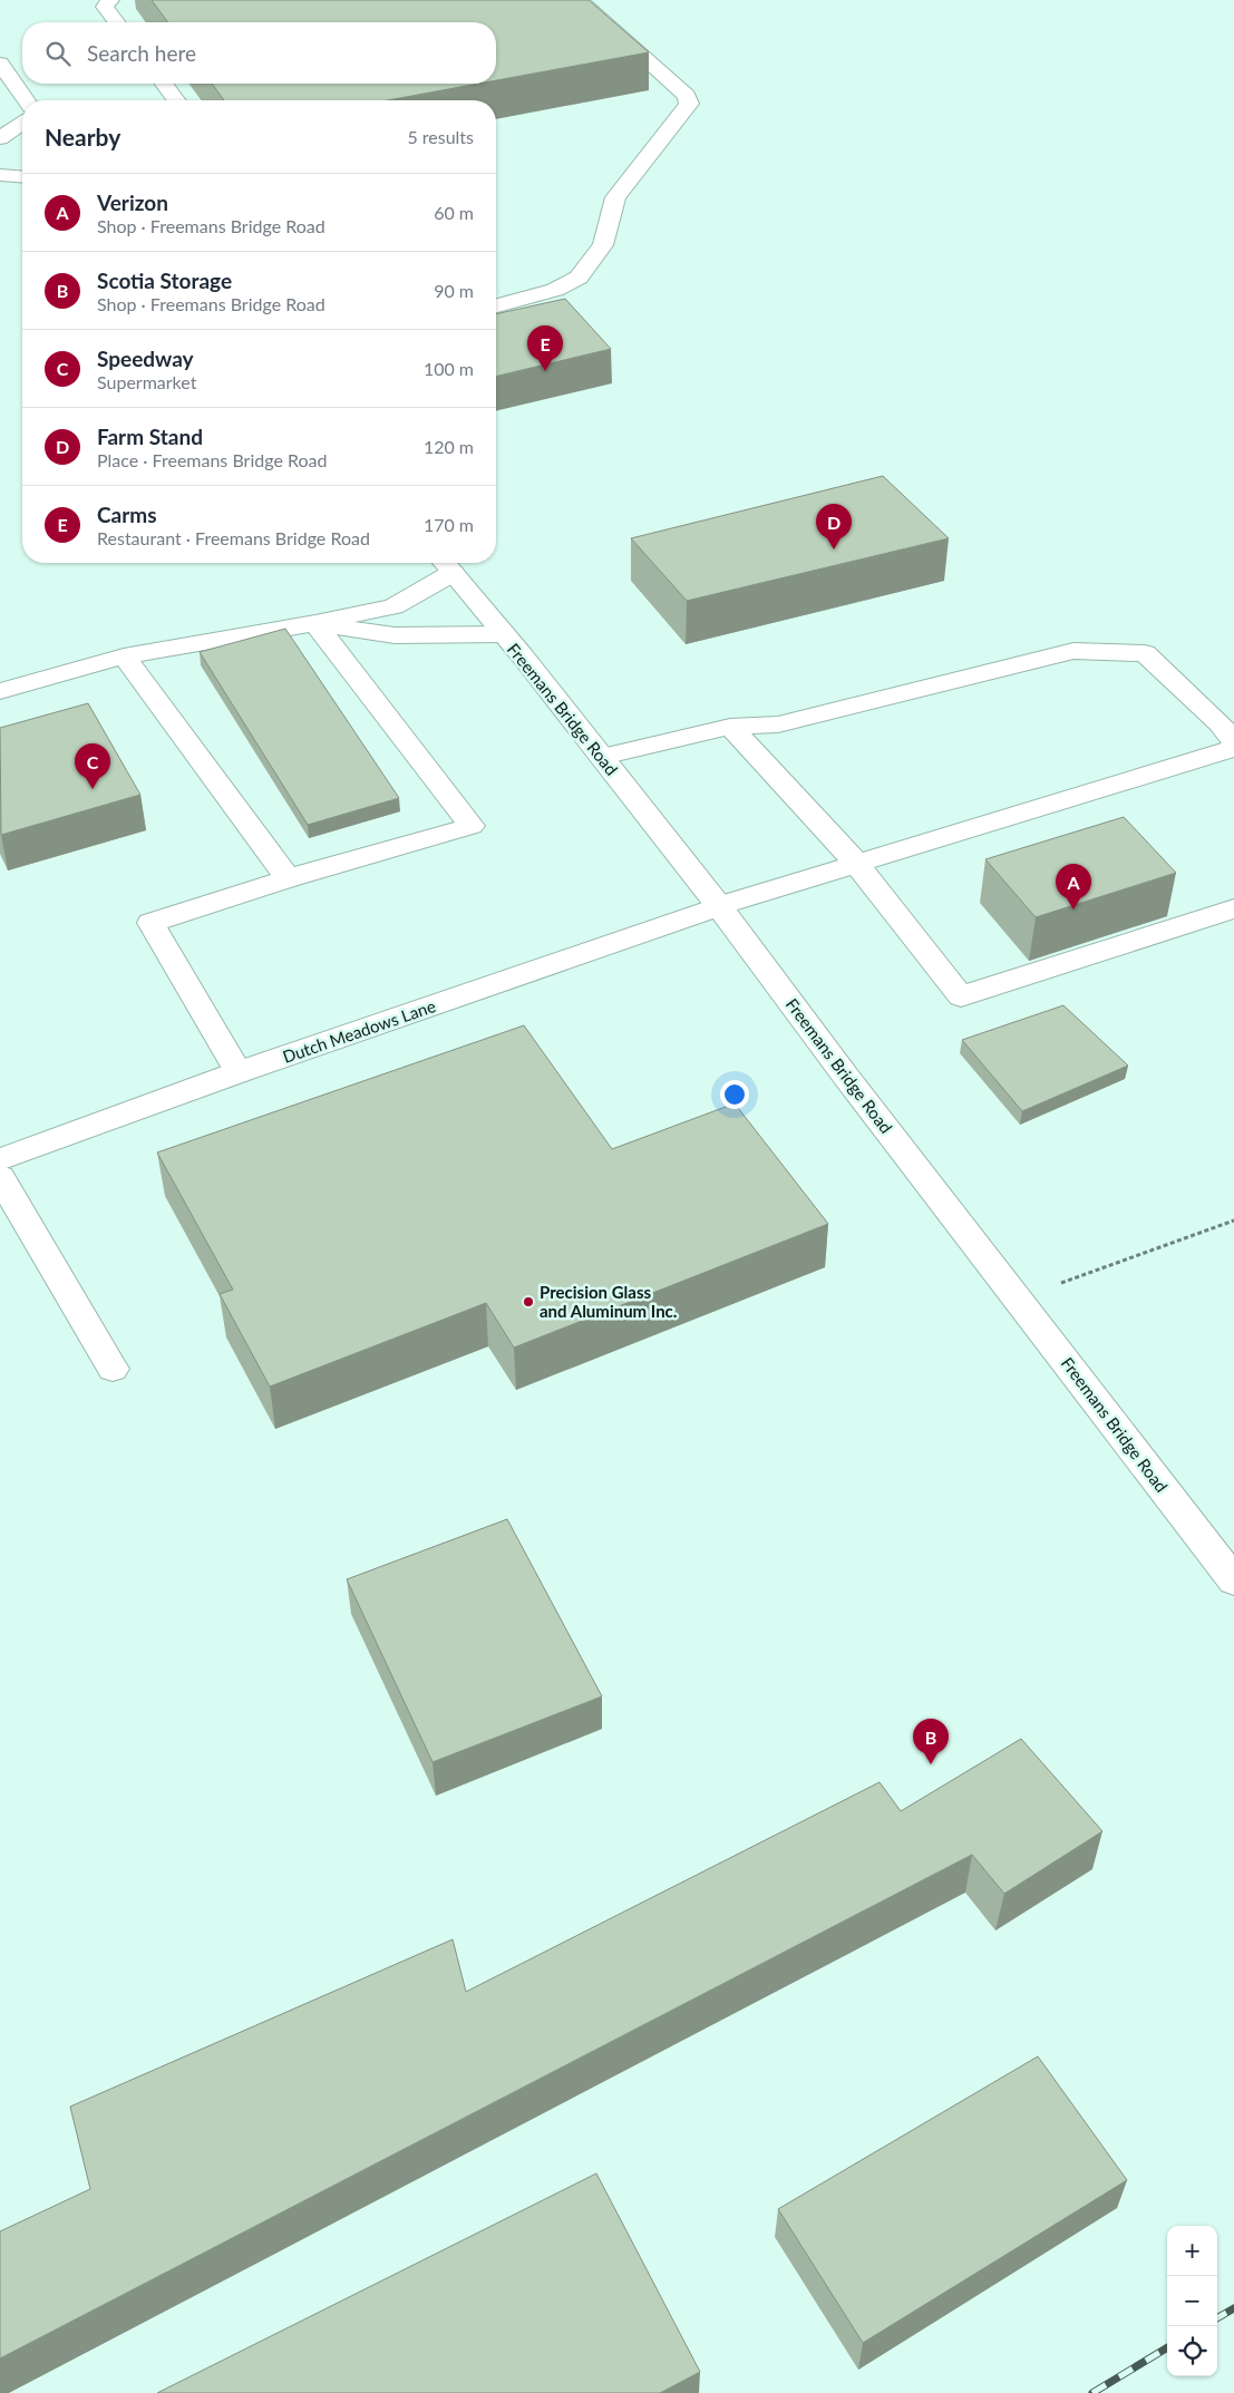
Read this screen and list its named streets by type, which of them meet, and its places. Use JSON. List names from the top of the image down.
{
  "streets": {
    "main road": ["Freemans Bridge Road", "Dutch Meadows Lane"]
  },
  "crossings": [
    ["Freemans Bridge Road", "Dutch Meadows Lane"]
  ],
  "places": ["Precision Glass and Aluminum Inc."],
  "page": {
    "search": "Search here",
    "heading": ["Nearby", "5 results"],
    "list": [
      {
        "mark": "A",
        "name": "Verizon",
        "note": "Shop · Freemans Bridge Road",
        "value": "60 m"
      },
      {
        "mark": "B",
        "name": "Scotia Storage",
        "note": "Shop · Freemans Bridge Road",
        "value": "90 m"
      },
      {
        "mark": "C",
        "name": "Speedway",
        "note": "Supermarket",
        "value": "100 m"
      },
      {
        "mark": "D",
        "name": "Farm Stand",
        "note": "Place · Freemans Bridge Road",
        "value": "120 m"
      },
      {
        "mark": "E",
        "name": "Carms",
        "note": "Restaurant · Freemans Bridge Road",
        "value": "170 m"
      }
    ],
    "pins": [
      "E",
      "D",
      "C",
      "A",
      "B"
    ],
    "map_buttons": ["+", "−"]
  }
}
